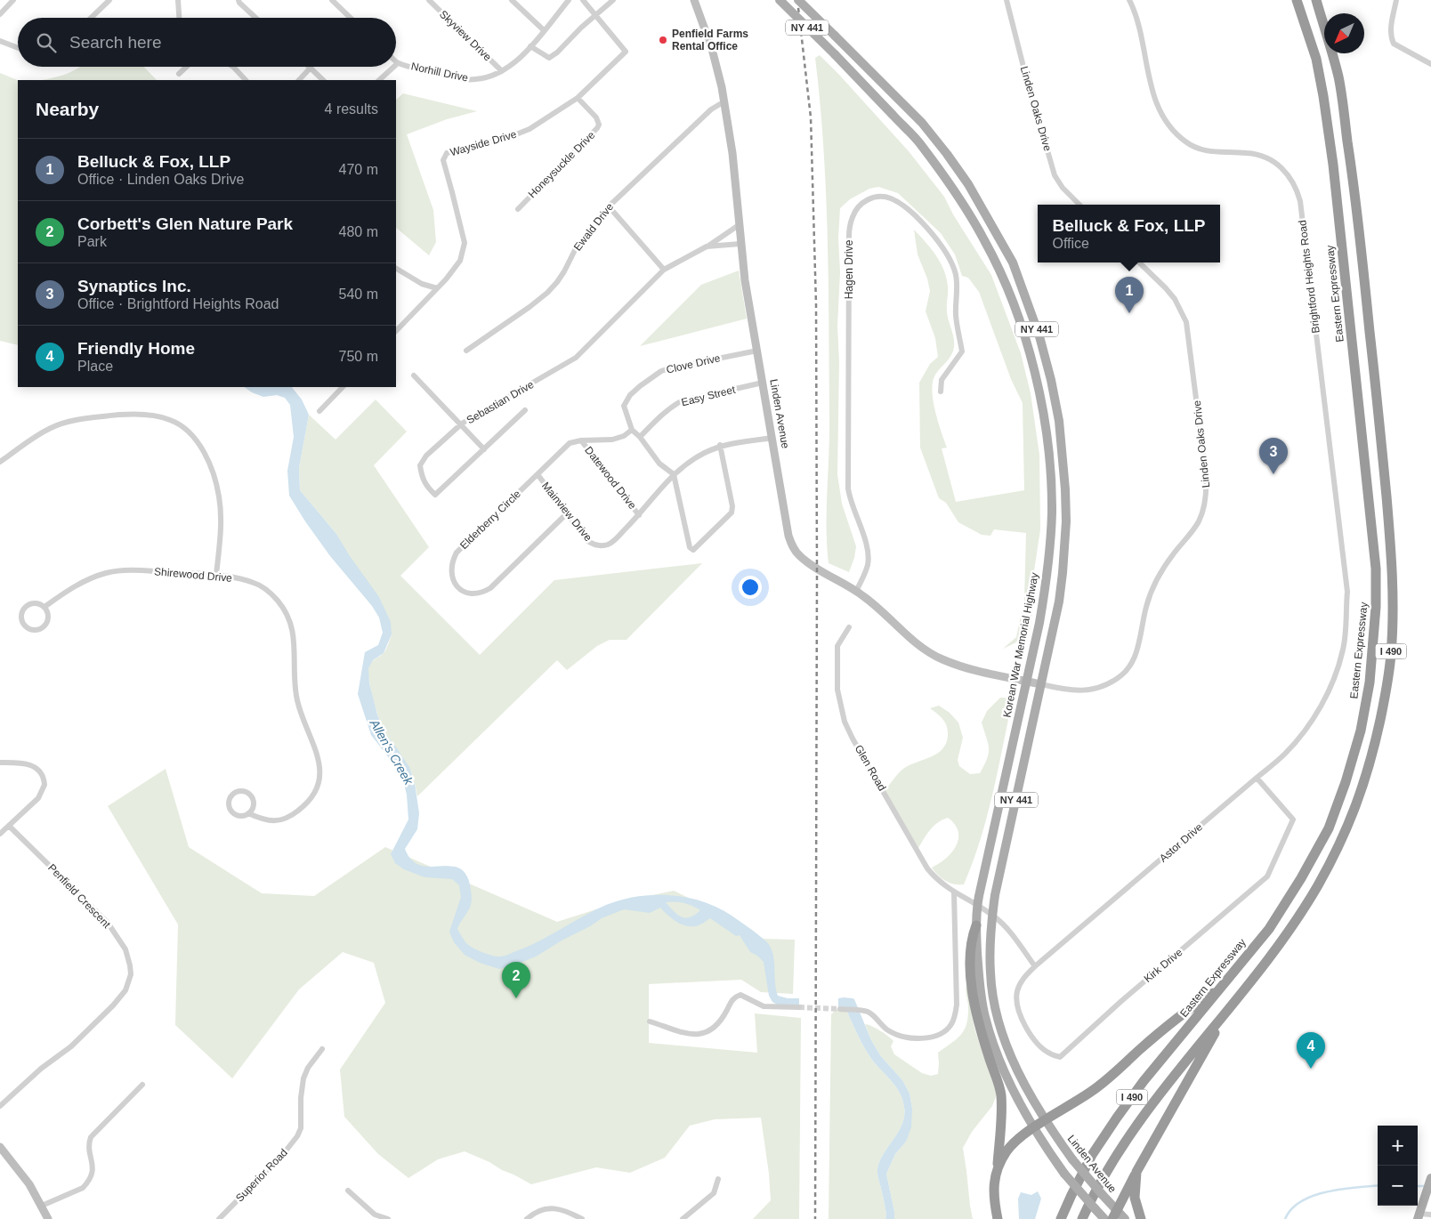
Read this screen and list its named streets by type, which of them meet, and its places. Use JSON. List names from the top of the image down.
{
  "streets": {
    "highway": ["Eastern Expressway", "I 490"],
    "main road": ["NY 441", "Linden Avenue", "Korean War Memorial Highway"],
    "street": [
      "Skyview Drive",
      "Norhill Drive",
      "Linden Oaks Drive",
      "Wayside Drive",
      "Honeysuckle Drive",
      "Ewald Drive",
      "Hagen Drive",
      "Brightford Heights Road",
      "Clove Drive",
      "Easy Street",
      "Sebastian Drive",
      "Datewood Drive",
      "Mainview Drive",
      "Elderberry Circle",
      "Shirewood Drive",
      "Glen Road",
      "Astor Drive",
      "Penfield Crescent",
      "Kirk Drive",
      "Superior Road"
    ]
  },
  "crossings": [
    ["NY 441", "Linden Oaks Drive"],
    ["NY 441", "Linden Avenue"],
    ["NY 441", "Korean War Memorial Highway"],
    ["NY 441", "Glen Road"],
    ["Skyview Drive", "Norhill Drive"],
    ["Linden Oaks Drive", "Linden Avenue"],
    ["Wayside Drive", "Honeysuckle Drive"],
    ["Ewald Drive", "Linden Avenue"],
    ["Hagen Drive", "Linden Avenue"],
    ["Brightford Heights Road", "Astor Drive"],
    ["Clove Drive", "Easy Street"],
    ["Clove Drive", "Linden Avenue"],
    ["Clove Drive", "Mainview Drive"],
    ["Clove Drive", "Elderberry Circle"],
    ["Easy Street", "Linden Avenue"],
    ["Sebastian Drive", "Linden Avenue"],
    ["Linden Avenue", "Korean War Memorial Highway"],
    ["Datewood Drive", "Mainview Drive"],
    ["Datewood Drive", "Elderberry Circle"],
    ["Mainview Drive", "Elderberry Circle"],
    ["Korean War Memorial Highway", "Glen Road"],
    ["Astor Drive", "Kirk Drive"]
  ],
  "water": ["Allen's Creek"],
  "places": ["Penfield Farms Rental Office"],
  "north": "bottom left",
  "page": {
    "search": "Search here",
    "heading": ["Nearby", "4 results"],
    "list": [
      {
        "mark": "1",
        "name": "Belluck & Fox, LLP",
        "note": "Office · Linden Oaks Drive",
        "value": "470 m"
      },
      {
        "mark": "2",
        "name": "Corbett's Glen Nature Park",
        "note": "Park",
        "value": "480 m"
      },
      {
        "mark": "3",
        "name": "Synaptics Inc.",
        "note": "Office · Brightford Heights Road",
        "value": "540 m"
      },
      {
        "mark": "4",
        "name": "Friendly Home",
        "note": "Place",
        "value": "750 m"
      }
    ],
    "popup": ["Belluck & Fox, LLP", "Office"],
    "pins": [
      "1",
      "3",
      "2",
      "4"
    ],
    "map_buttons": ["+", "−"]
  }
}
